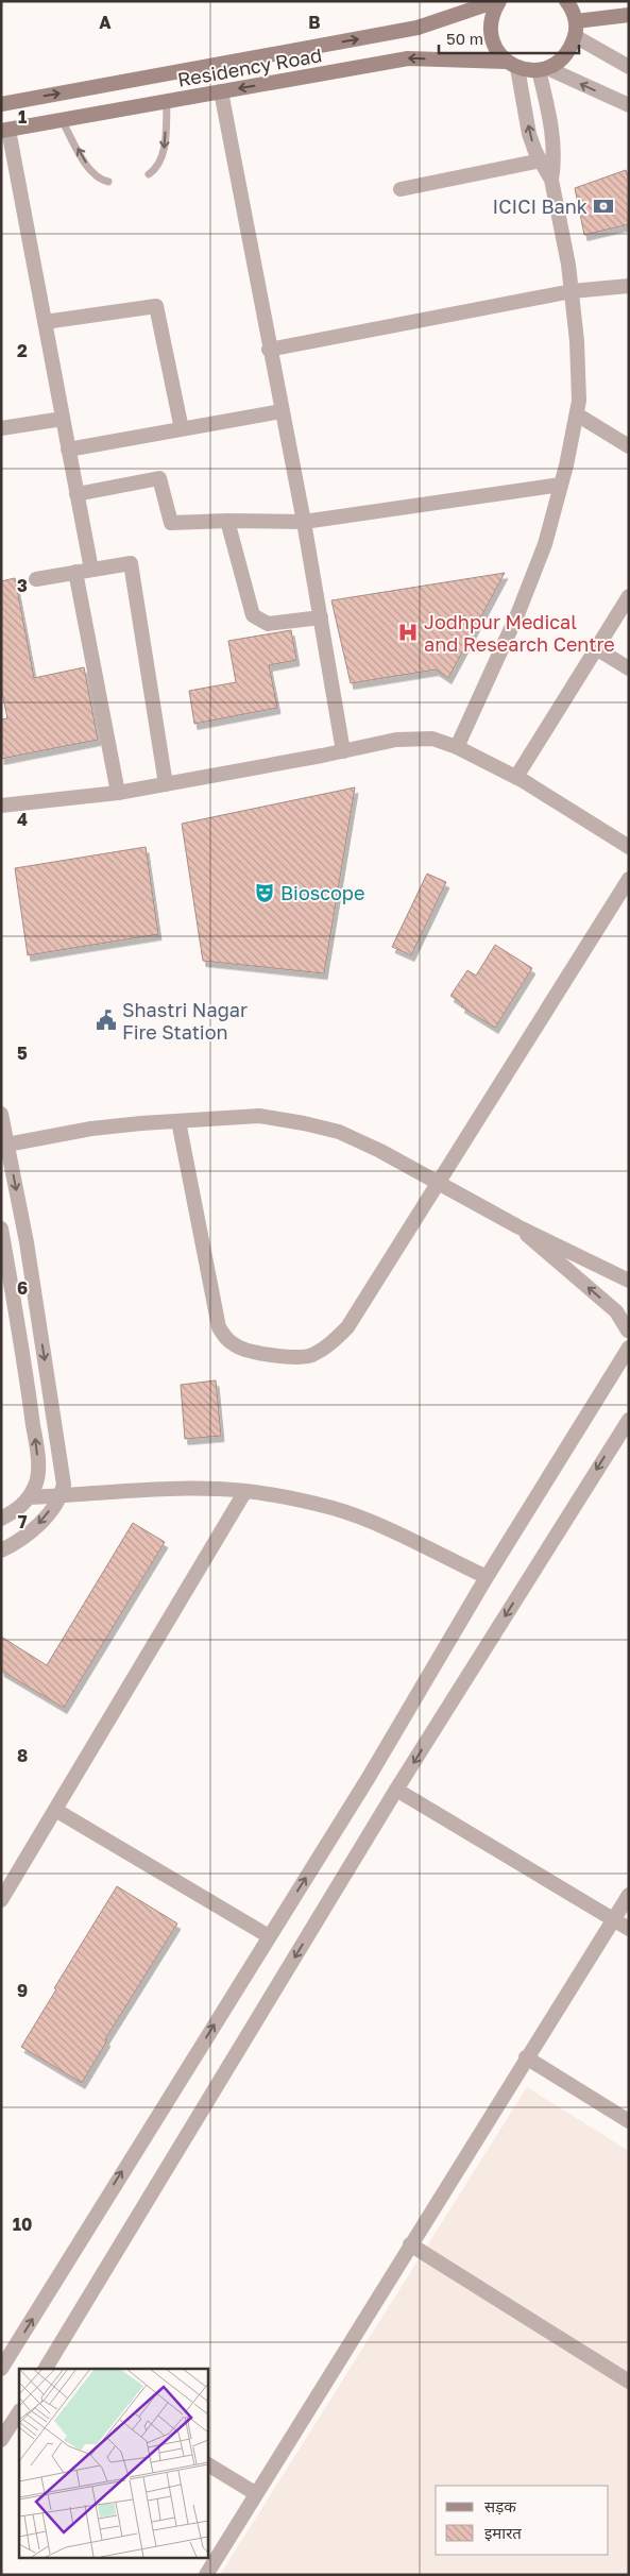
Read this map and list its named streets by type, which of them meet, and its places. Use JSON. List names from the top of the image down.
{
  "streets": {
    "main road": ["Residency Road"]
  },
  "places": {
    "bank": ["ICICI Bank"],
    "hospital": ["Jodhpur Medical and Research Centre"],
    "theatre": ["Bioscope"],
    "public building": ["Shastri Nagar Fire Station"]
  },
  "legend": ["सड़क", "इमारत"],
  "scale_bar": "50 m",
  "grid": {
    "columns": ["A", "B"],
    "rows": [
      "1",
      "2",
      "3",
      "4",
      "5",
      "6",
      "7",
      "8",
      "9",
      "10"
    ]
  }
}
